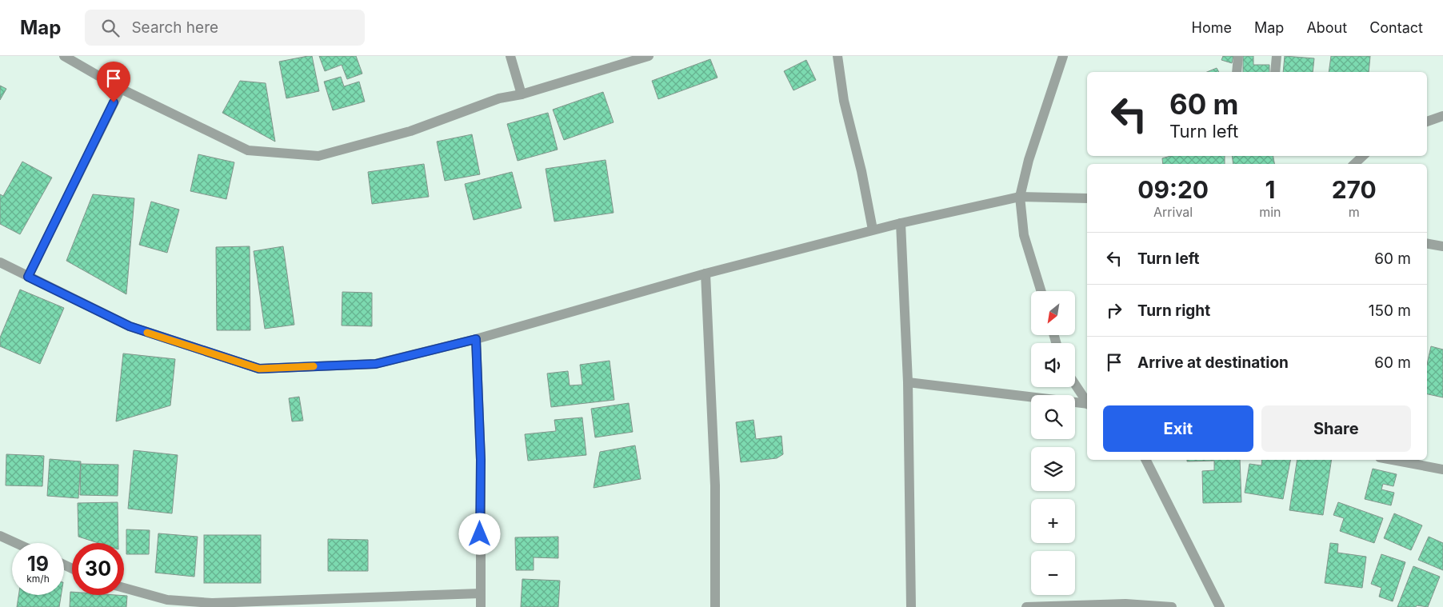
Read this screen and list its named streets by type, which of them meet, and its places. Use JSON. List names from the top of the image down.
{
  "north": "bottom left",
  "page": {
    "header": "Map",
    "search": "Search here",
    "nav": [
      "Home",
      "Map",
      "About",
      "Contact"
    ],
    "turn": ["60 m", "Turn left"],
    "eta": [
      "09:20",
      "Arrival",
      "1",
      "min",
      "270",
      "m"
    ],
    "list": [
      {
        "name": "Turn left",
        "value": "60 m"
      },
      {
        "name": "Turn right",
        "value": "150 m"
      },
      {
        "name": "Arrive at destination",
        "value": "60 m"
      }
    ],
    "map_buttons": ["+", "−"],
    "buttons": ["Exit", "Share"],
    "speed": "19 km/h",
    "limit": "30"
  }
}
